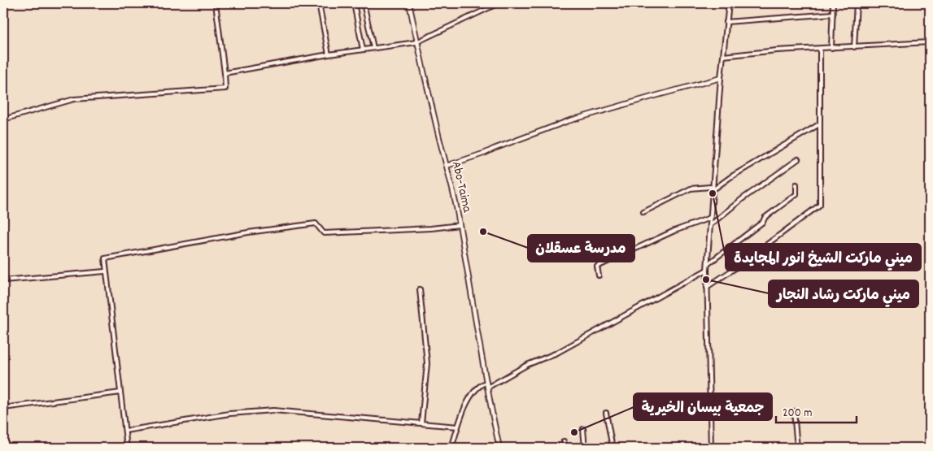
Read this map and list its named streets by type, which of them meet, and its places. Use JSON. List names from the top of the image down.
{
  "streets": {
    "street": ["Abo-Taima"]
  },
  "places": [
    "ميني ماركت الشيخ انور المجايدة",
    "مدرسة عسقلان",
    "ميني ماركت رشاد النجار",
    "جمعية بيسان الخيرية"
  ],
  "scale_bar": "200 m"
}
